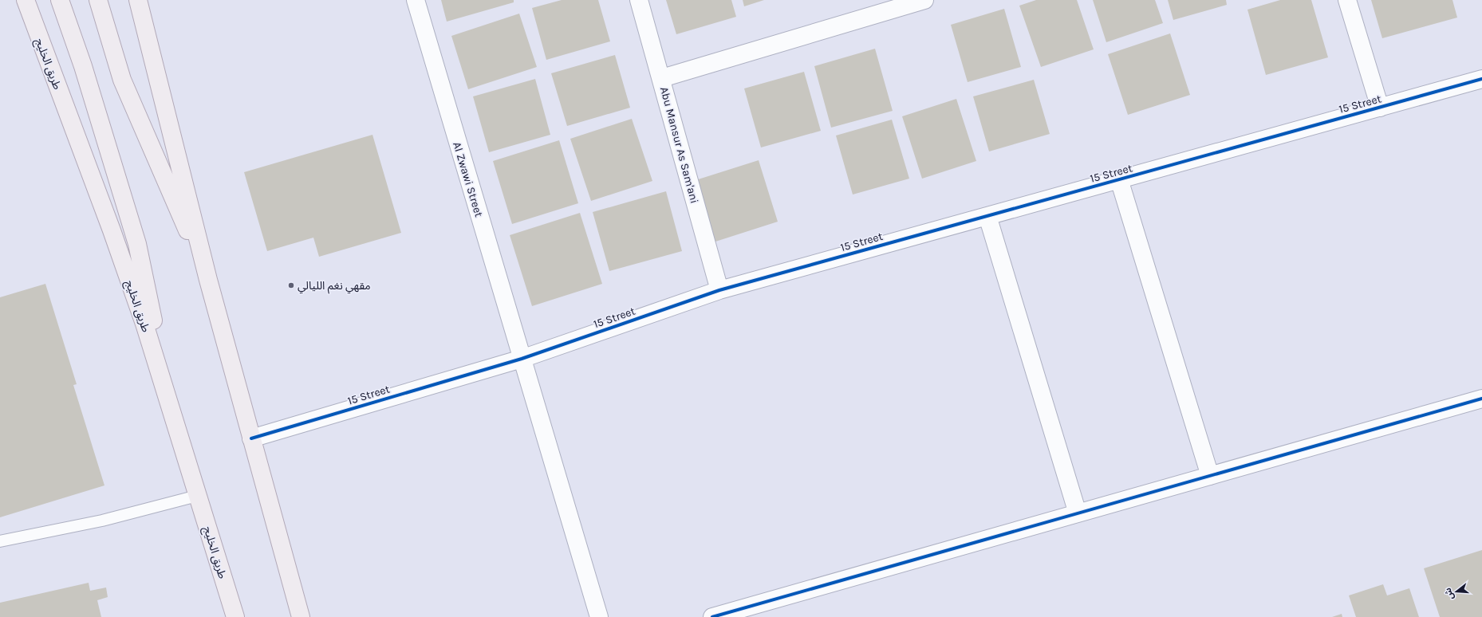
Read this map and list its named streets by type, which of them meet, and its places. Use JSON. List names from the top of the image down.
{
  "streets": {
    "main road": ["طريق الخليج"],
    "street": ["15 Street", "Abu Mansur As Sam'ani", "Al Zwawi Street"]
  },
  "crossings": [
    ["15 Street", "Abu Mansur As Sam'ani"],
    ["15 Street", "Al Zwawi Street"]
  ],
  "places": ["مقهي نغم الليالي"],
  "north": "left"
}
